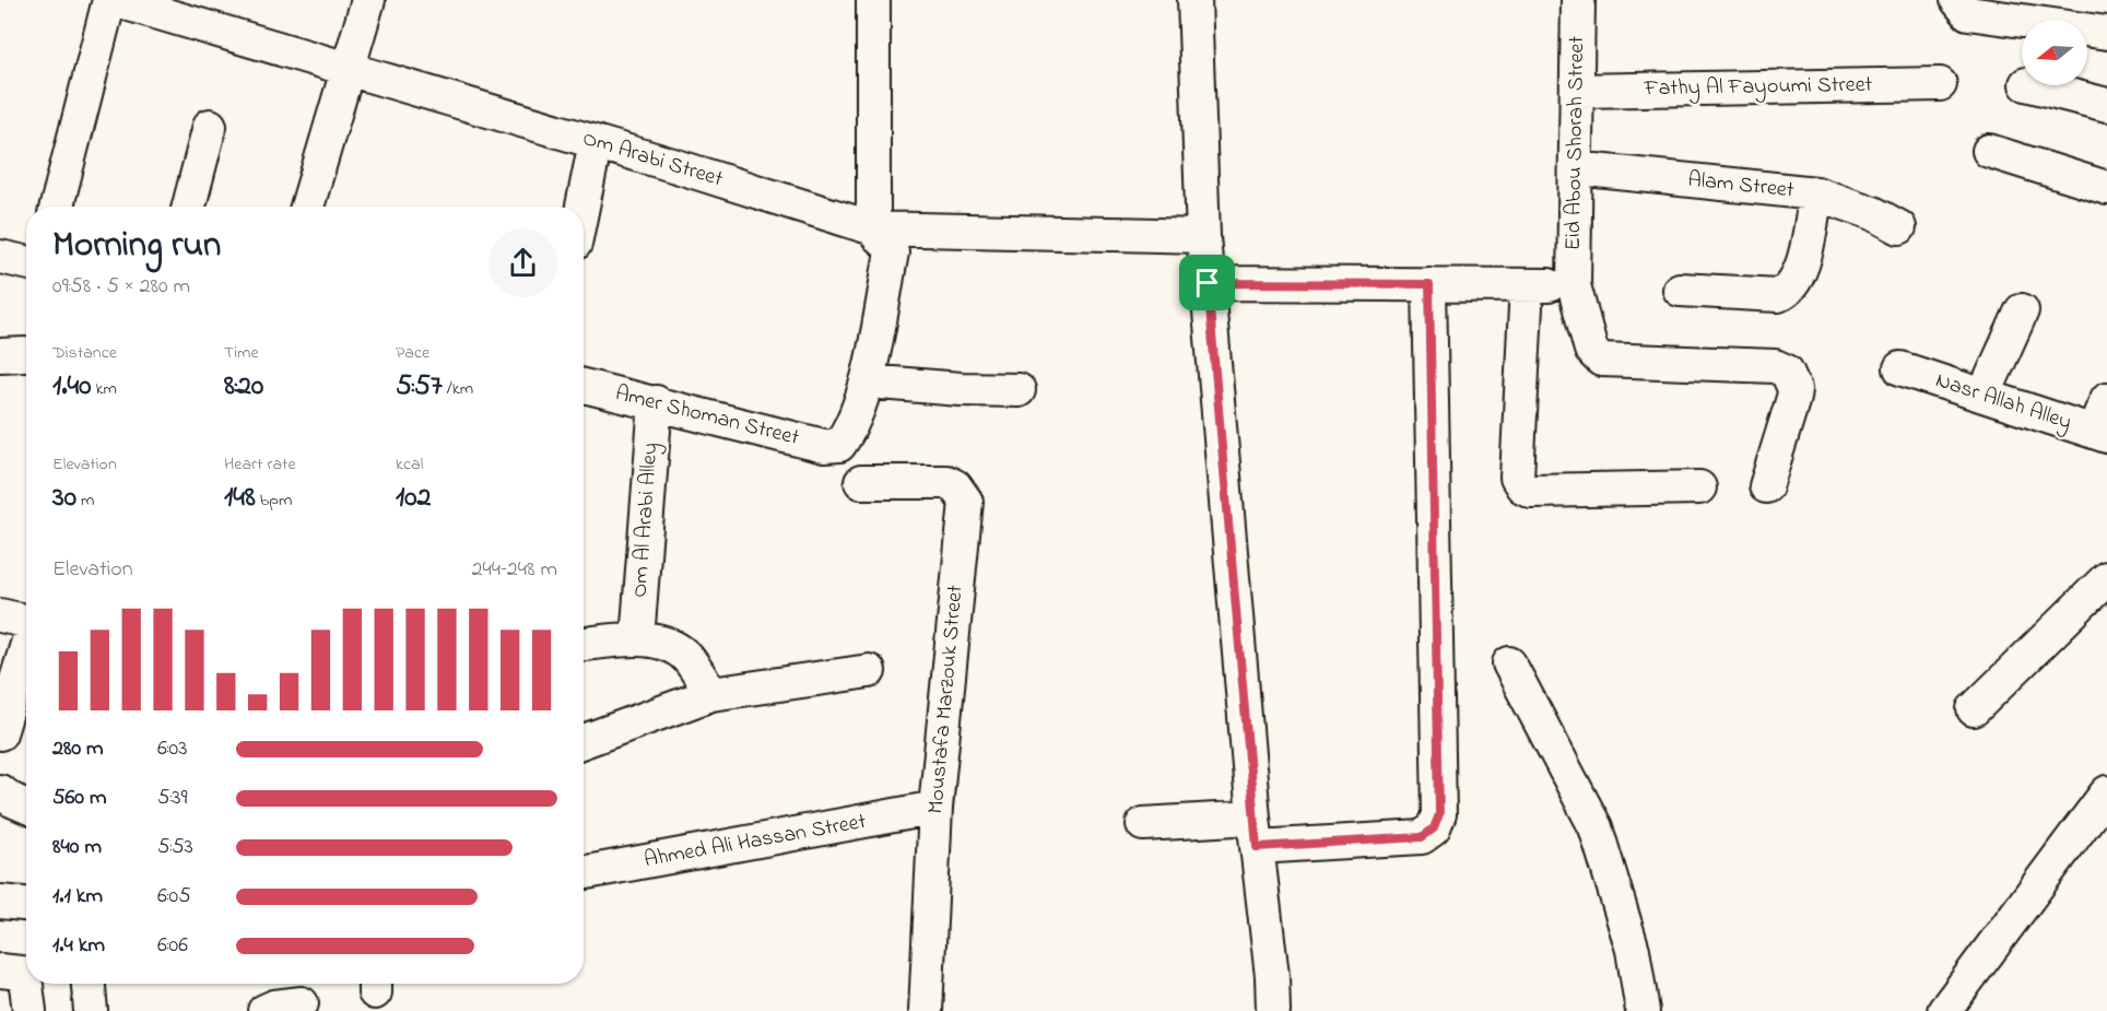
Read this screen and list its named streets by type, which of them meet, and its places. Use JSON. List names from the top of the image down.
{
  "streets": {
    "street": [
      "Fathy Al Fayoumi Street",
      "Eid Abou Shorah Street",
      "Om Arabi Street",
      "Alam Street",
      "Nasr Allah Alley",
      "Amer Shoman Street",
      "Om Al Arabi Alley",
      "Moustafa Marzouk Street",
      "Ahmed Ali Hassan Street"
    ]
  },
  "crossings": [
    ["Fathy Al Fayoumi Street", "Eid Abou Shorah Street"],
    ["Eid Abou Shorah Street", "Alam Street"],
    ["Amer Shoman Street", "Om Al Arabi Alley"],
    ["Moustafa Marzouk Street", "Ahmed Ali Hassan Street"]
  ],
  "north": "left",
  "page": {
    "heading": ["Morning run", "09:58 · 5 × 280 m"],
    "stats": [
      ["Distance", "1.40 km"],
      ["Time", "8:20"],
      ["Pace", "5:57 /km"],
      ["Elevation", "30 m"],
      ["Heart rate", "148 bpm"],
      ["kcal", "102"]
    ],
    "chart": ["Elevation", "244–248 m"],
    "list": [
      {
        "name": "280 m",
        "note": "6:03"
      },
      {
        "name": "560 m",
        "note": "5:39"
      },
      {
        "name": "840 m",
        "note": "5:53"
      },
      {
        "name": "1.1 km",
        "note": "6:05"
      },
      {
        "name": "1.4 km",
        "note": "6:06"
      }
    ]
  }
}
